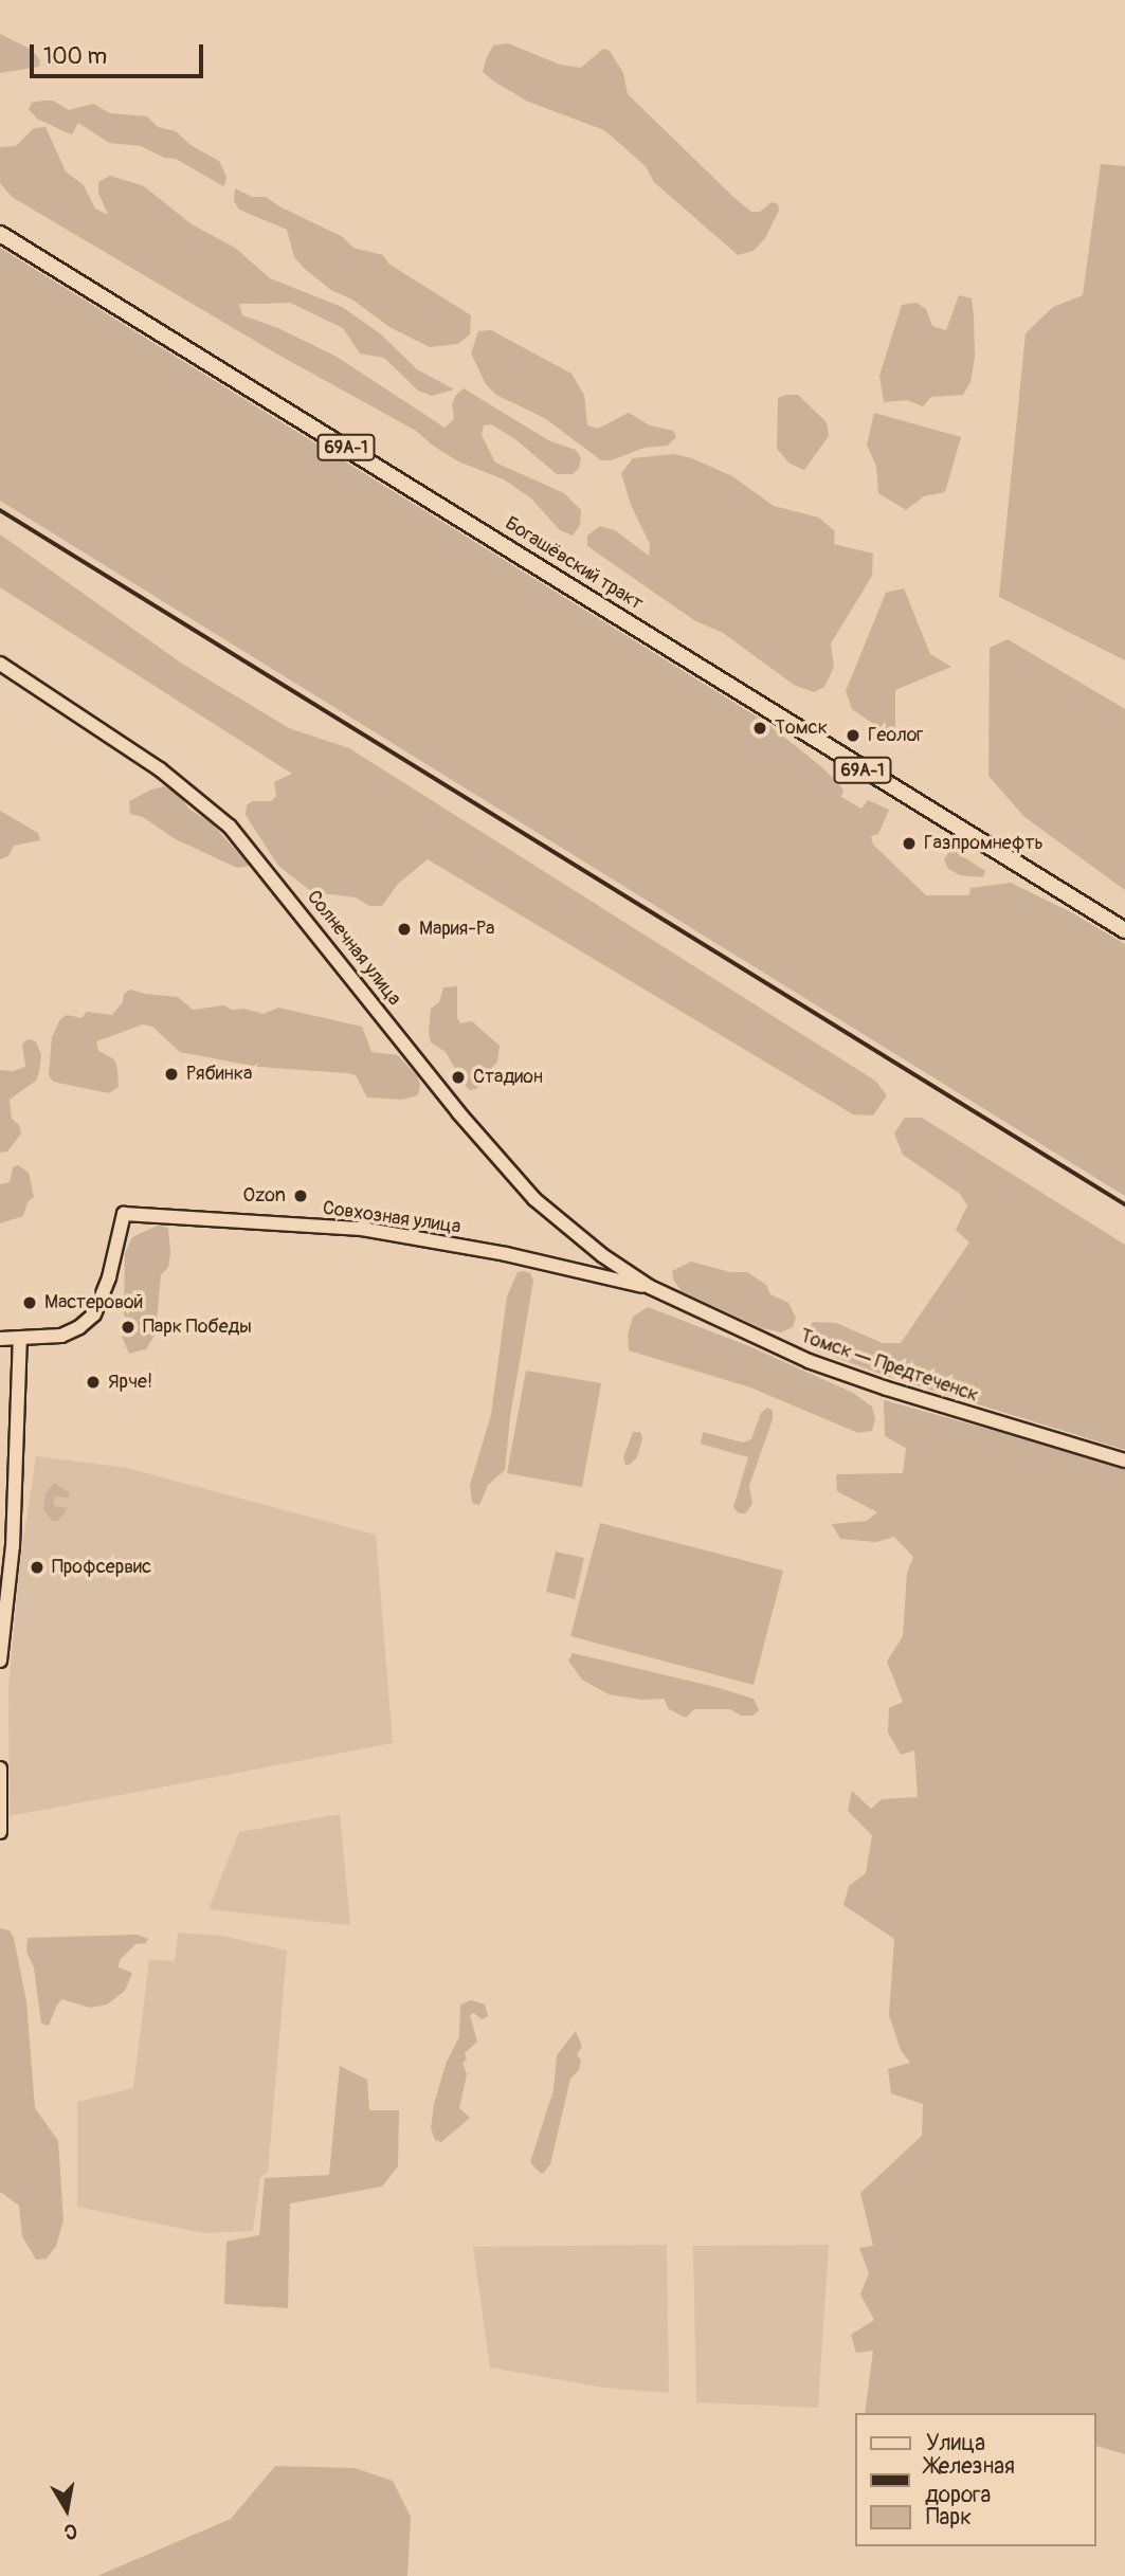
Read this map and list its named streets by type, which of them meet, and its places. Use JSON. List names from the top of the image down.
{
  "streets": {
    "main road": ["69А-1", "Богашёвский тракт"],
    "street": ["Солнечная улица", "Совхозная улица", "Томск — Предтеченск"]
  },
  "crossings": [
    ["Солнечная улица", "Совхозная улица"],
    ["Солнечная улица", "Томск — Предтеченск"],
    ["Совхозная улица", "Томск — Предтеченск"]
  ],
  "places": [
    "Томск",
    "Геолог",
    "Газпромнефть",
    "Мария-Ра",
    "Рябинка",
    "Стадион",
    "Ozon",
    "Мастеровой",
    "Парк Победы",
    "Ярче!",
    "Профсервис"
  ],
  "legend": ["Улица", "Железная дорога", "Парк"],
  "scale_bar": "100 m",
  "north": "bottom"
}
